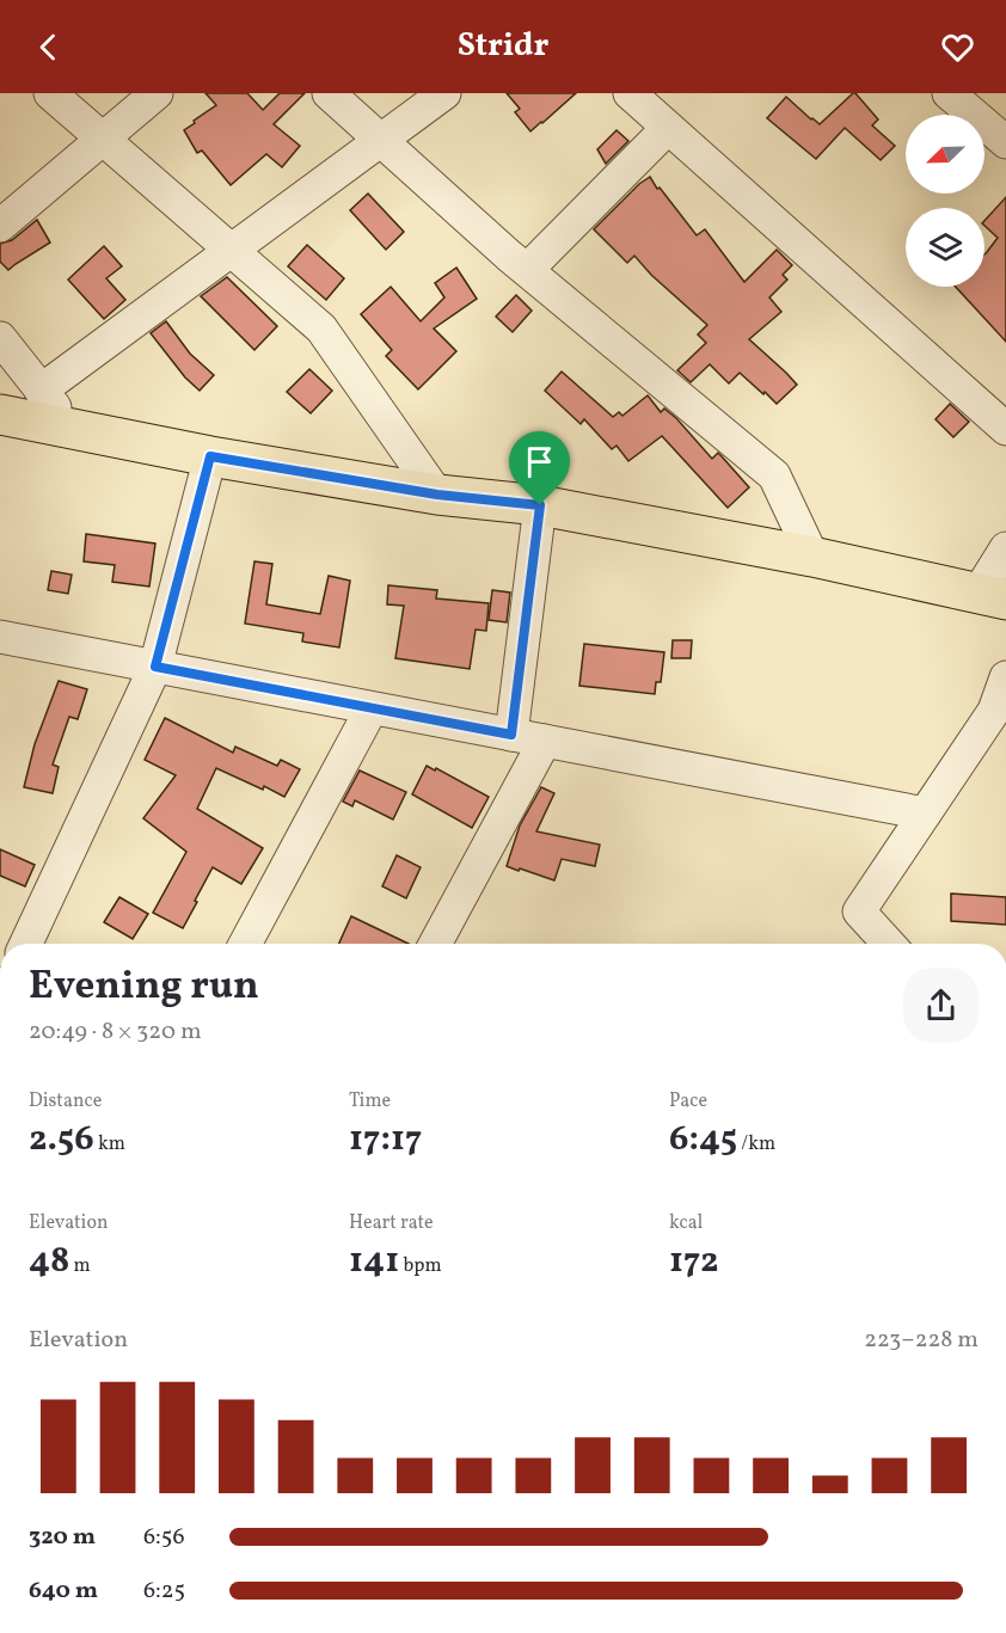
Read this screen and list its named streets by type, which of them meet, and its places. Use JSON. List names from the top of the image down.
{
  "north": "bottom left",
  "page": {
    "header": "Stridr",
    "heading": ["Evening run", "20:49 · 8 × 320 m"],
    "stats": [
      ["Distance", "2.56 km"],
      ["Time", "17:17"],
      ["Pace", "6:45 /km"],
      ["Elevation", "48 m"],
      ["Heart rate", "141 bpm"],
      ["kcal", "172"]
    ],
    "chart": ["Elevation", "223–228 m"],
    "list": [
      {
        "name": "320 m",
        "note": "6:56"
      },
      {
        "name": "640 m",
        "note": "6:25"
      }
    ]
  }
}
